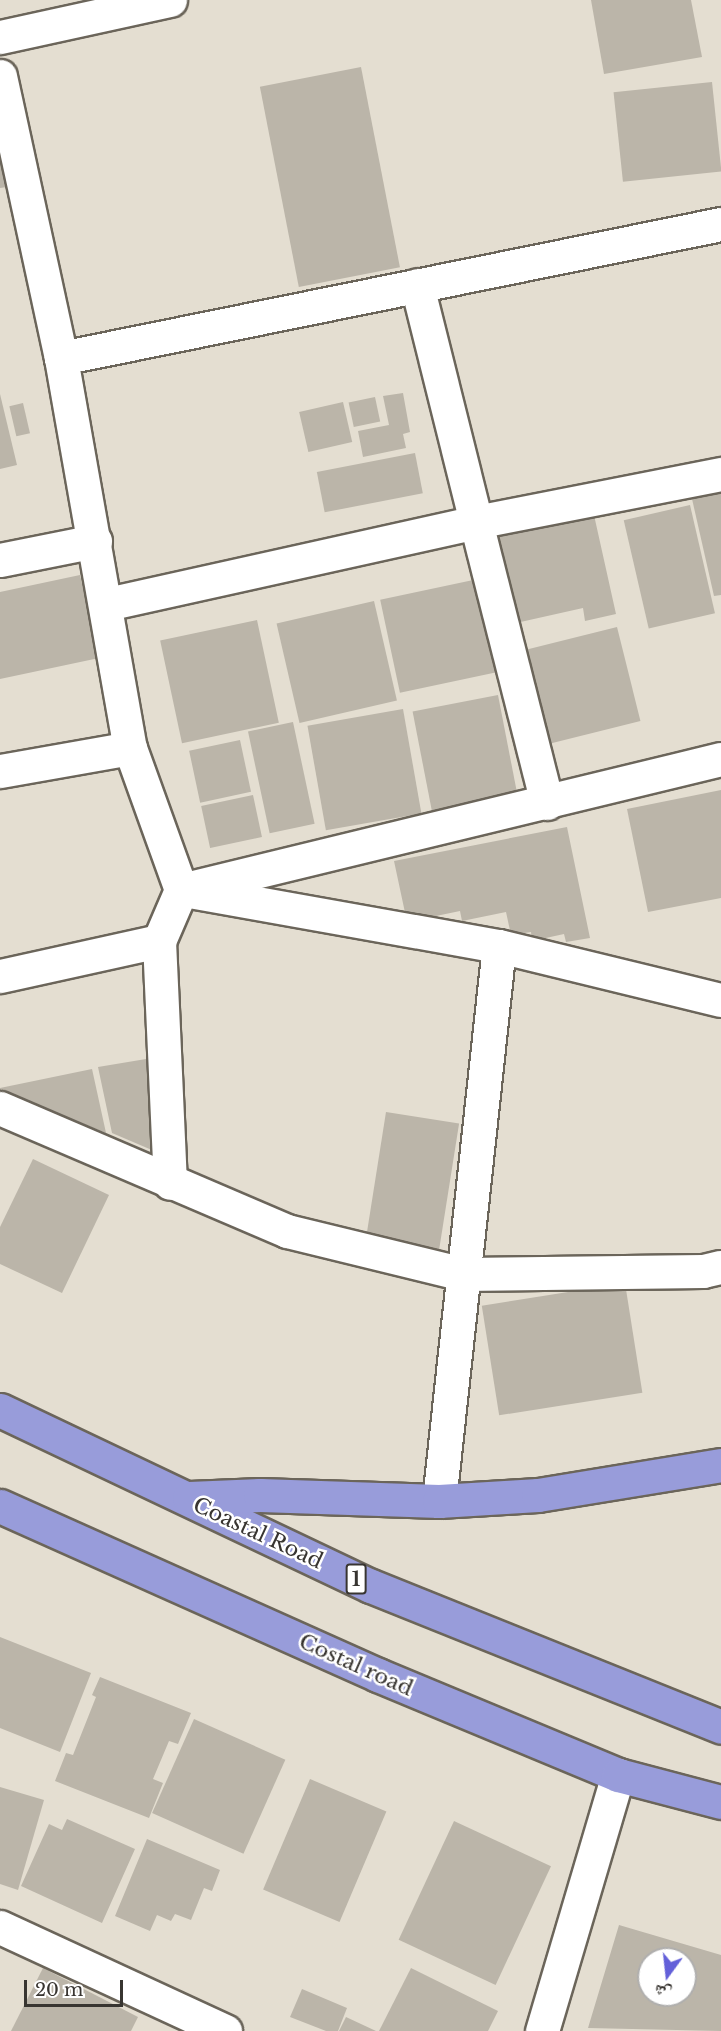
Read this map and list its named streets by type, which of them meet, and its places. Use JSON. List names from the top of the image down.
{
  "streets": {
    "highway": ["Coastal Road", "1", "Costal road"]
  },
  "scale_bar": "20 m",
  "north": "bottom"
}
